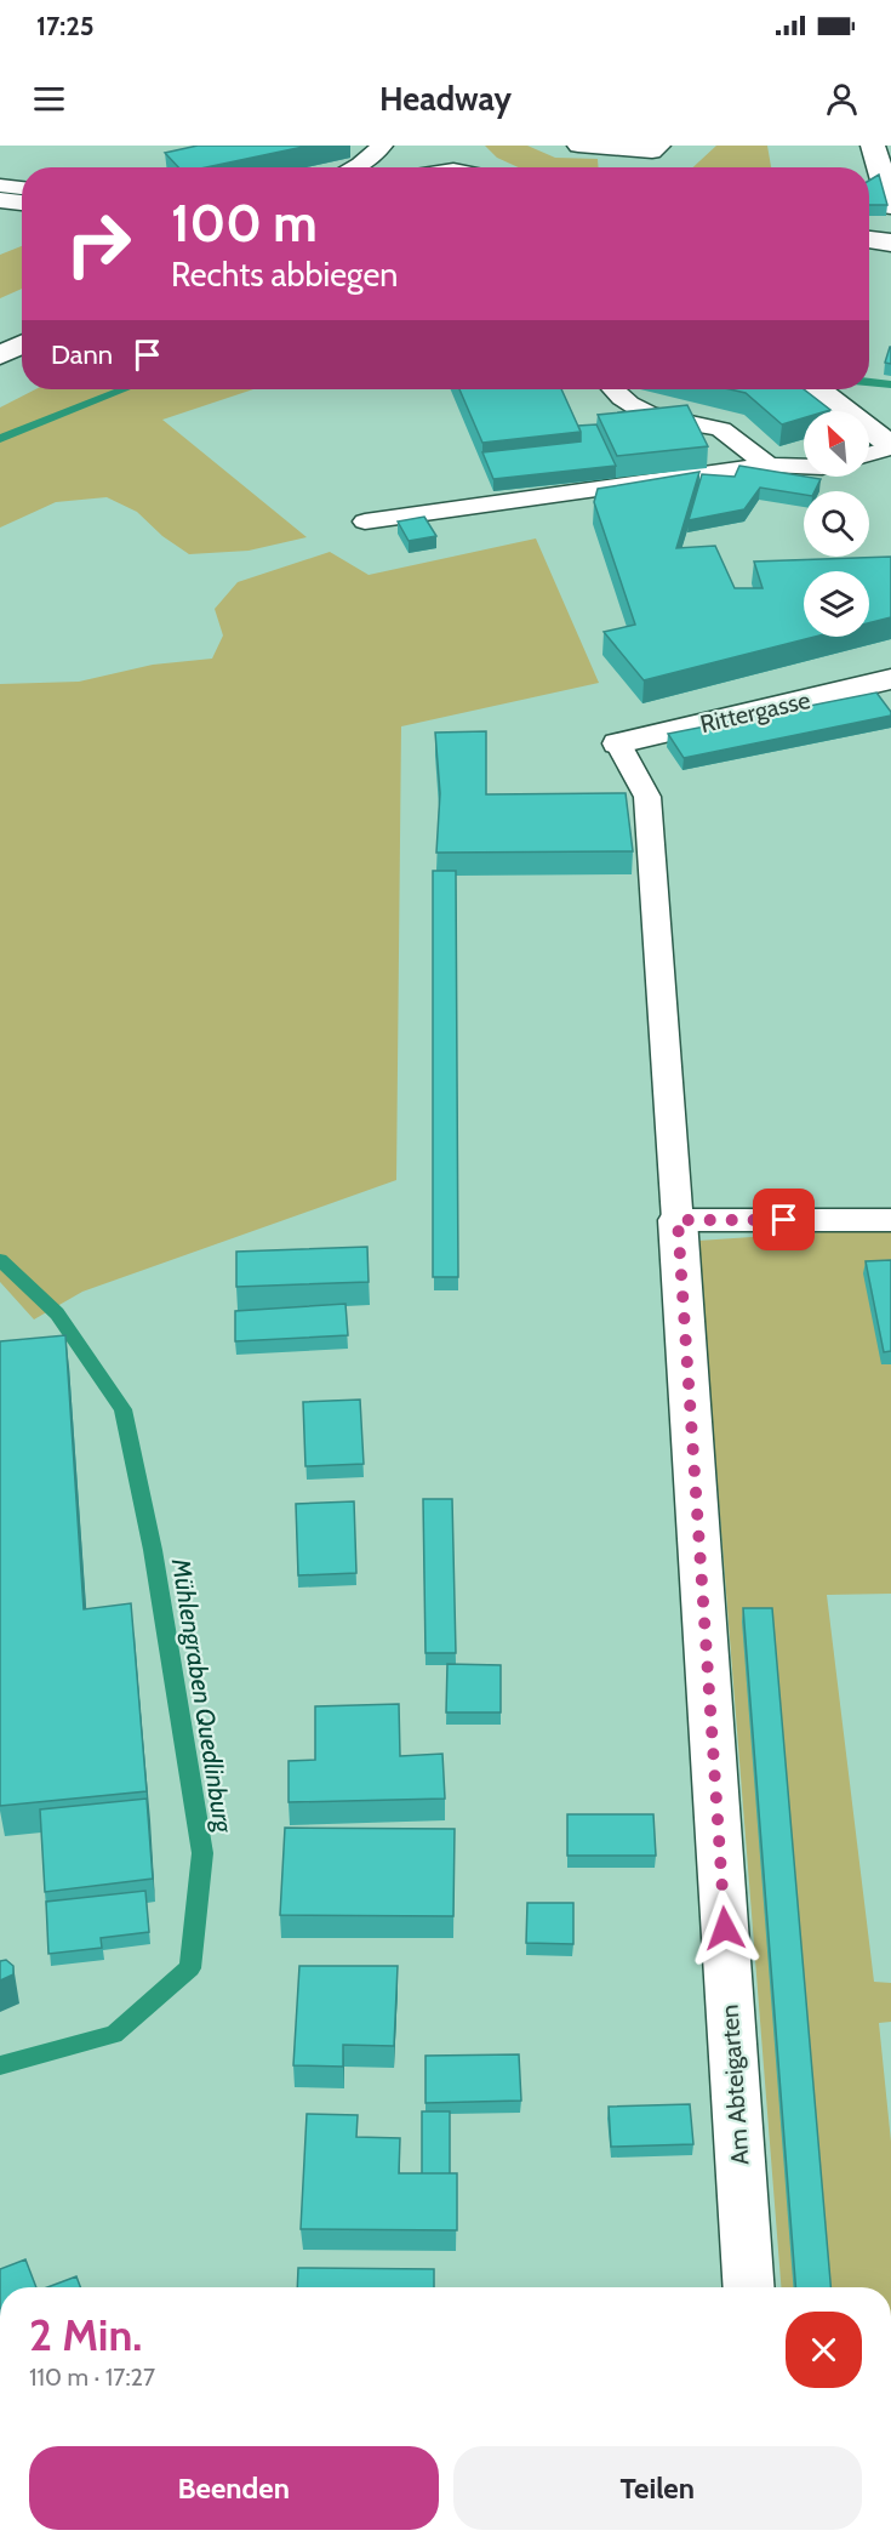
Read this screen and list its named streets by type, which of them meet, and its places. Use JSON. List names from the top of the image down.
{
  "streets": {
    "street": ["Rittergasse", "Am Abteigarten"]
  },
  "water": ["Mühlengraben Quedlinburg"],
  "north": "top left",
  "page": {
    "status": "17:25",
    "header": "Headway",
    "turn": ["100 m", "Rechts abbiegen"],
    "then": "Dann",
    "heading": ["2 Min.", "110 m · 17:27"],
    "buttons": ["Beenden", "Teilen"]
  }
}
